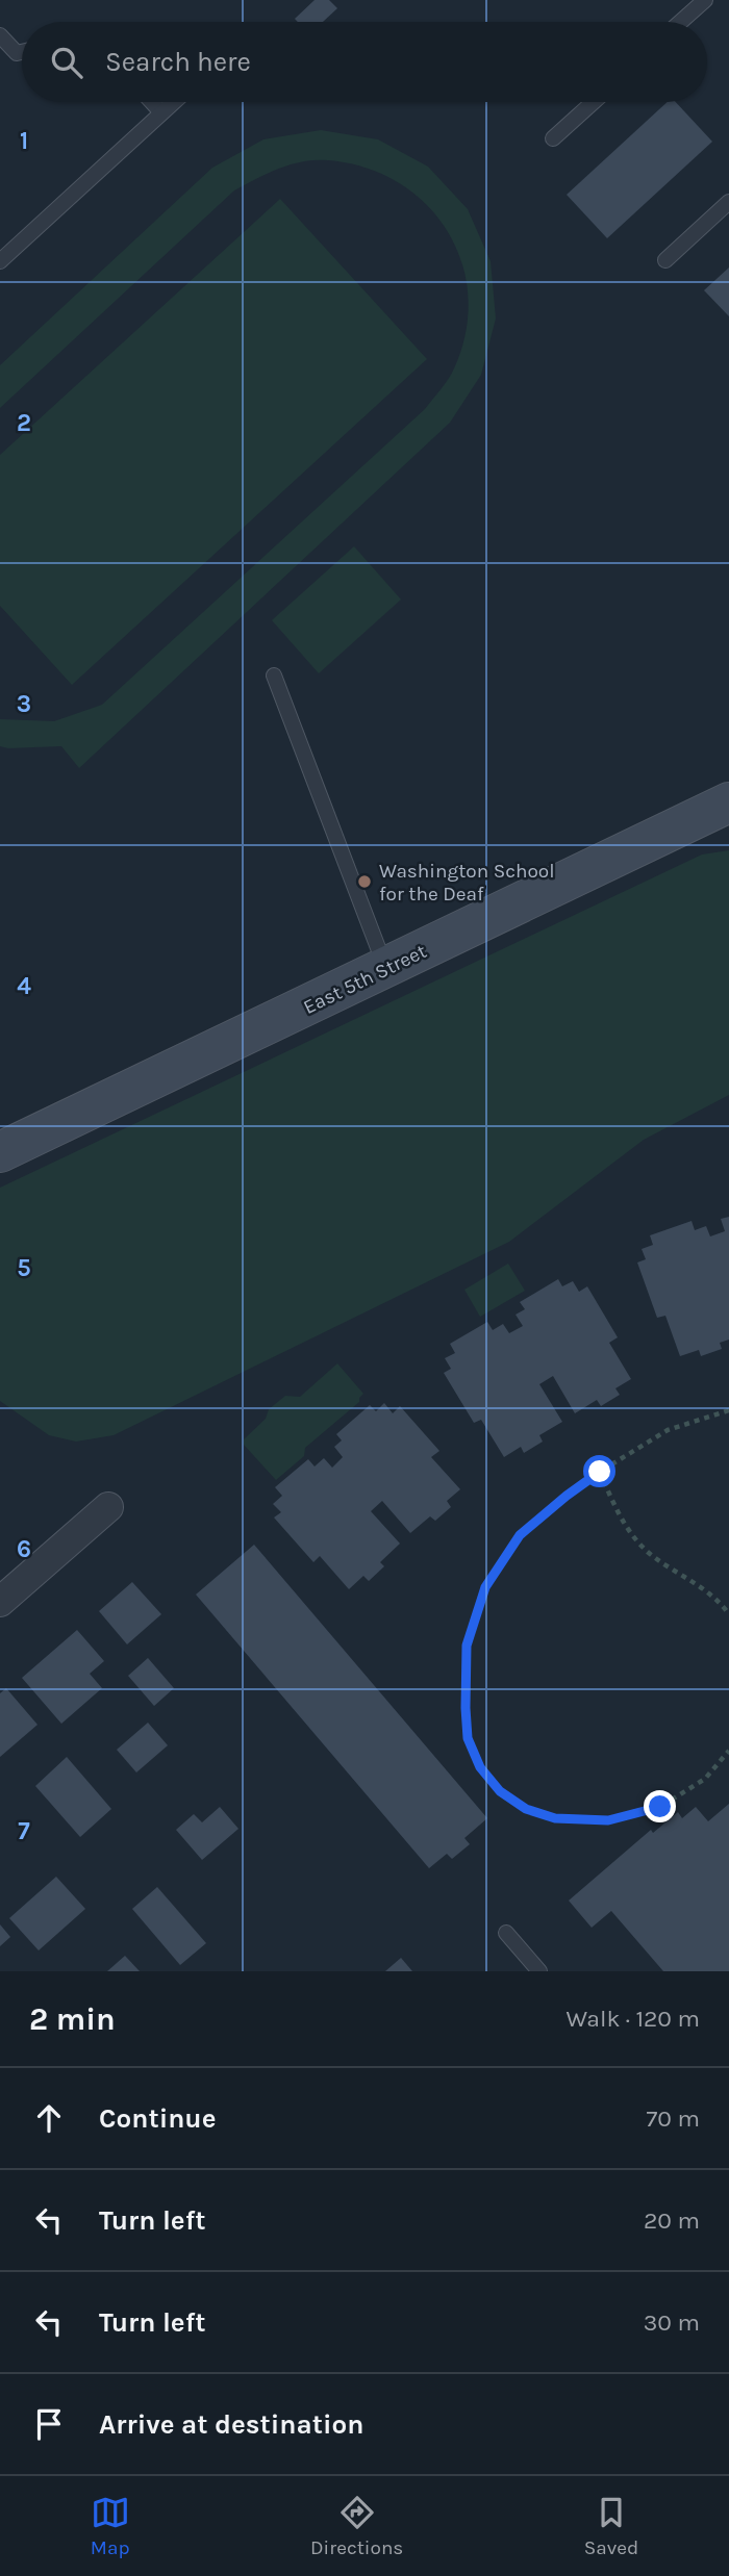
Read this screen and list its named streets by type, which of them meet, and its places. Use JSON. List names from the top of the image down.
{
  "streets": {
    "street": ["East 5th Street"]
  },
  "places": ["Washington School for the Deaf"],
  "page": {
    "search": "Search here",
    "heading": ["2 min", "Walk · 120 m"],
    "list": [
      ["Continue", "70 m"],
      ["Turn left", "20 m"],
      ["Turn left", "30 m"],
      "Arrive at destination"
    ],
    "nav": ["Map", "Directions", "Saved"]
  },
  "grid": {
    "rows": [
      "1",
      "2",
      "3",
      "4",
      "5",
      "6",
      "7"
    ]
  }
}
